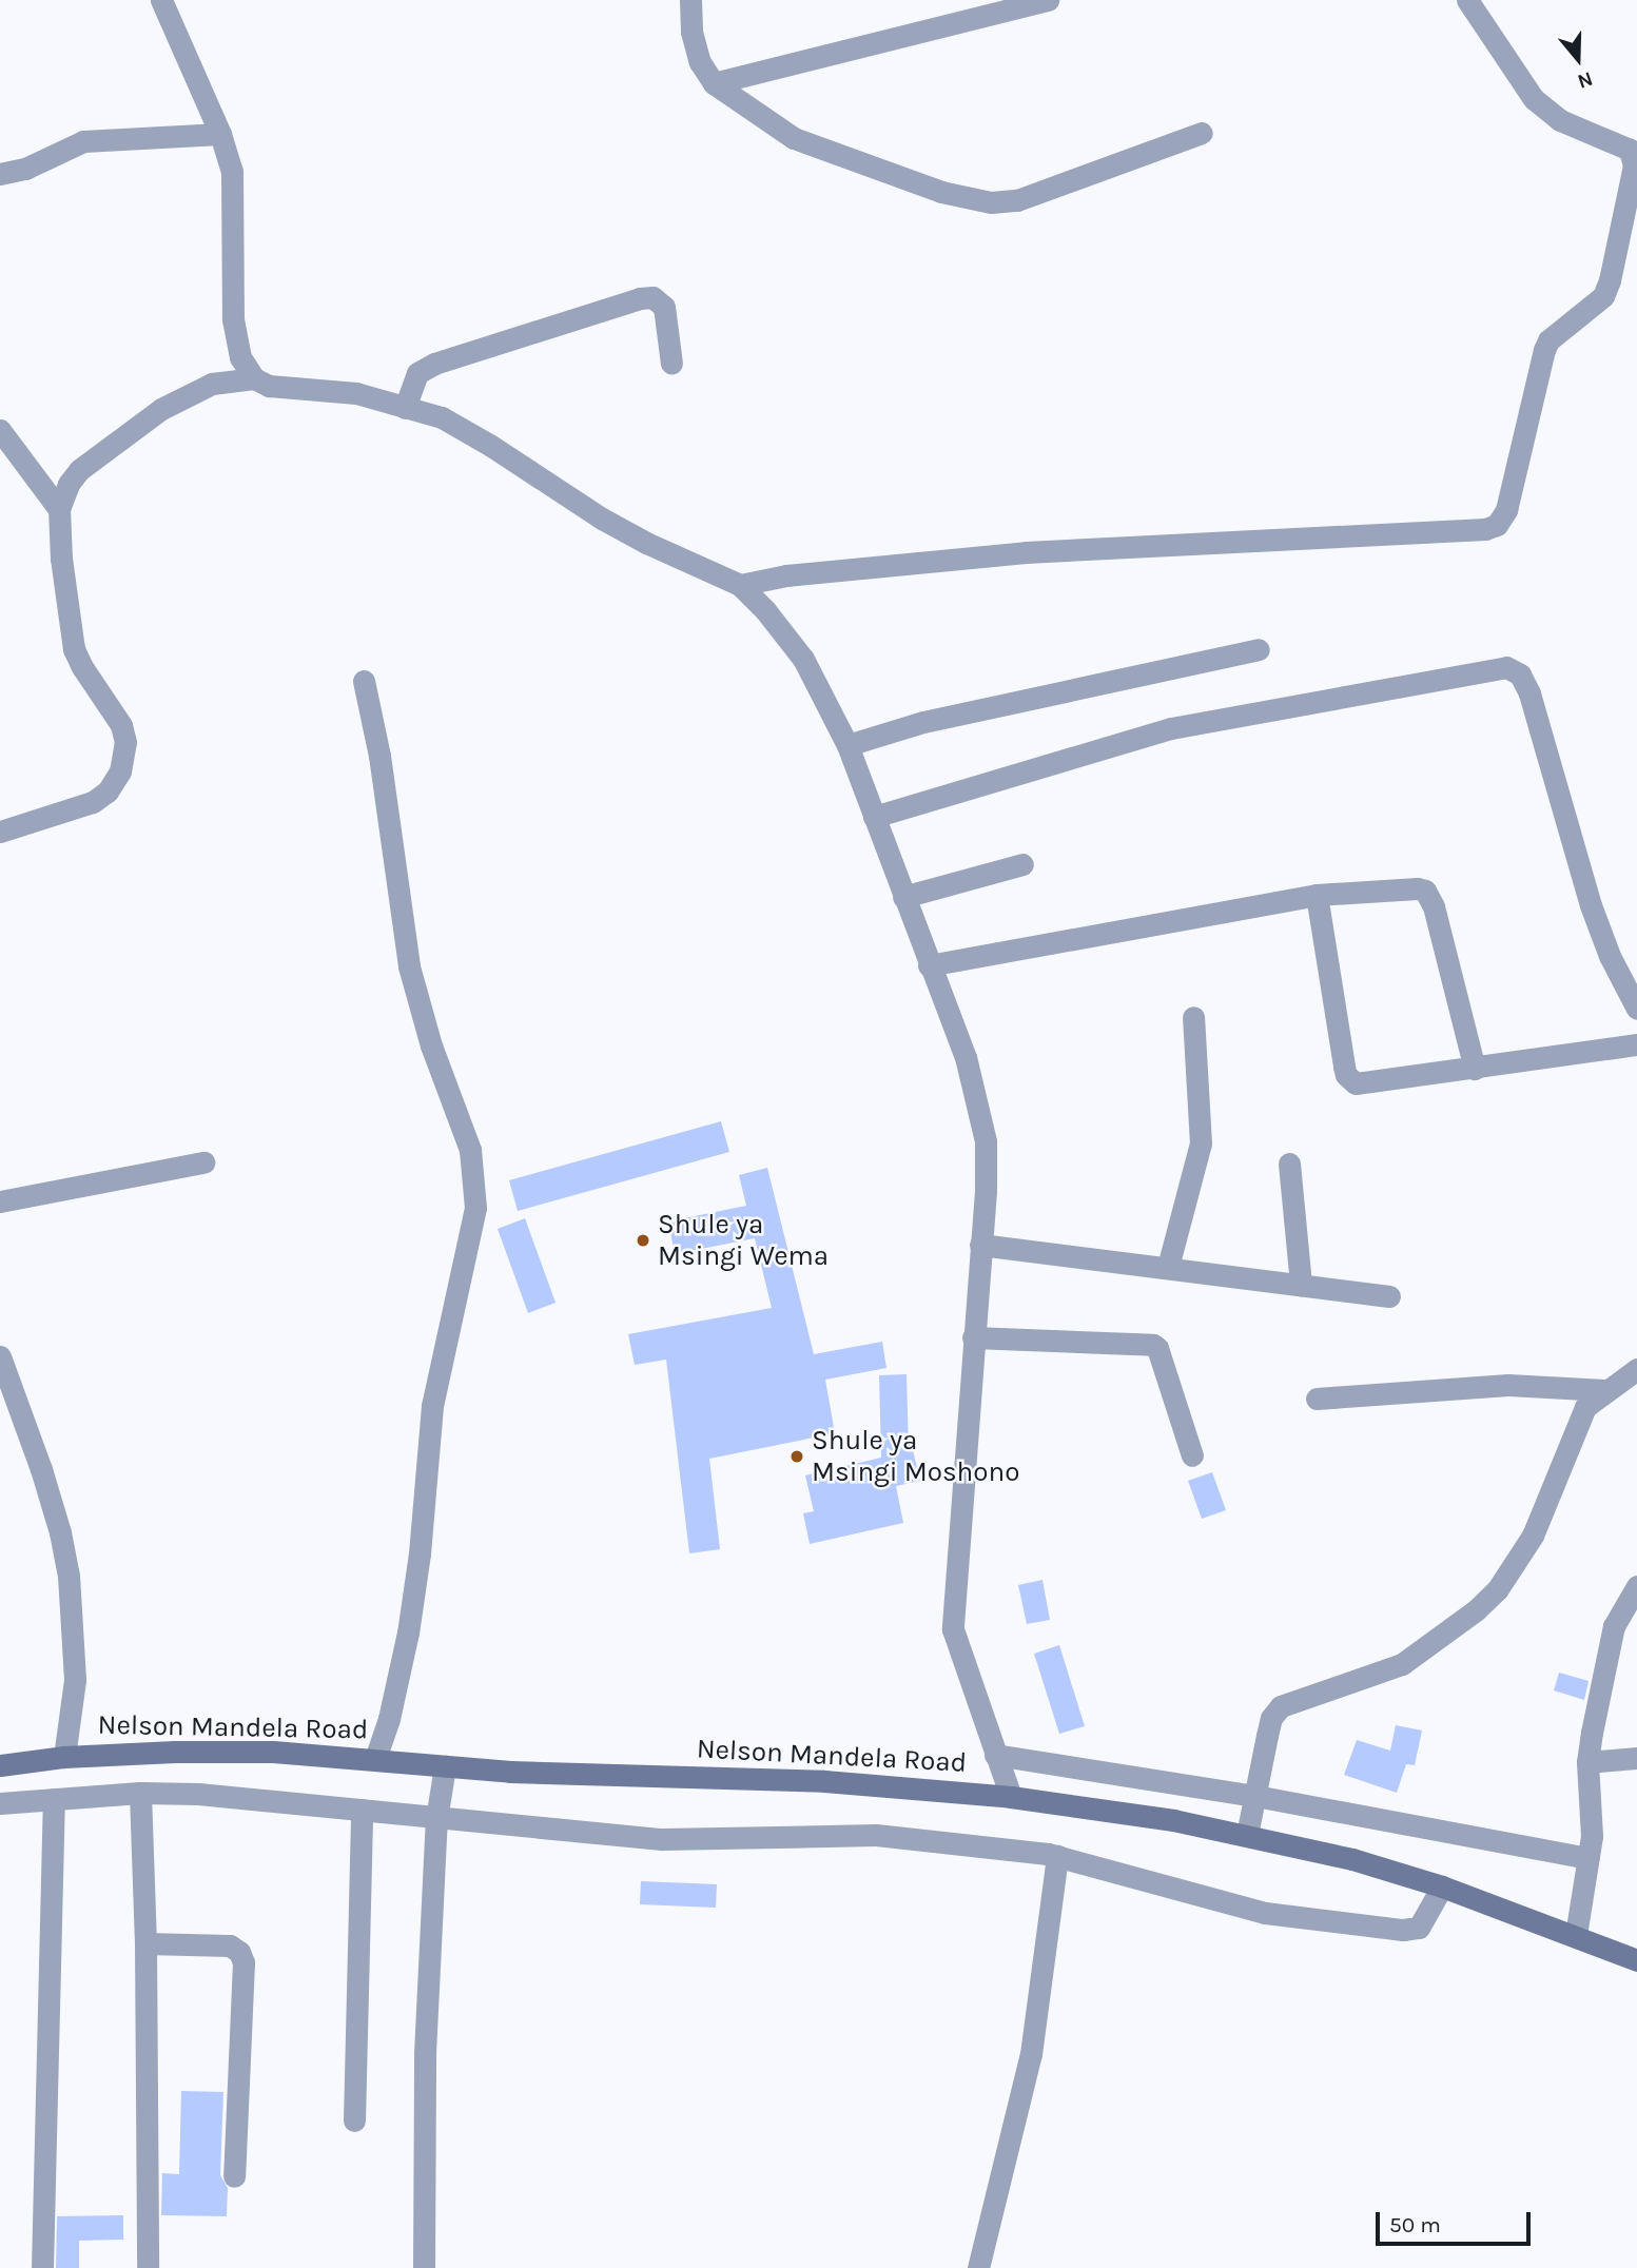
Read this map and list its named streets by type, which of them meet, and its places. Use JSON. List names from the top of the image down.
{
  "streets": {
    "main road": ["Nelson Mandela Road"]
  },
  "places": ["Shule ya Msingi Wema", "Shule ya Msingi Moshono"],
  "scale_bar": "50 m",
  "north": "bottom"
}
